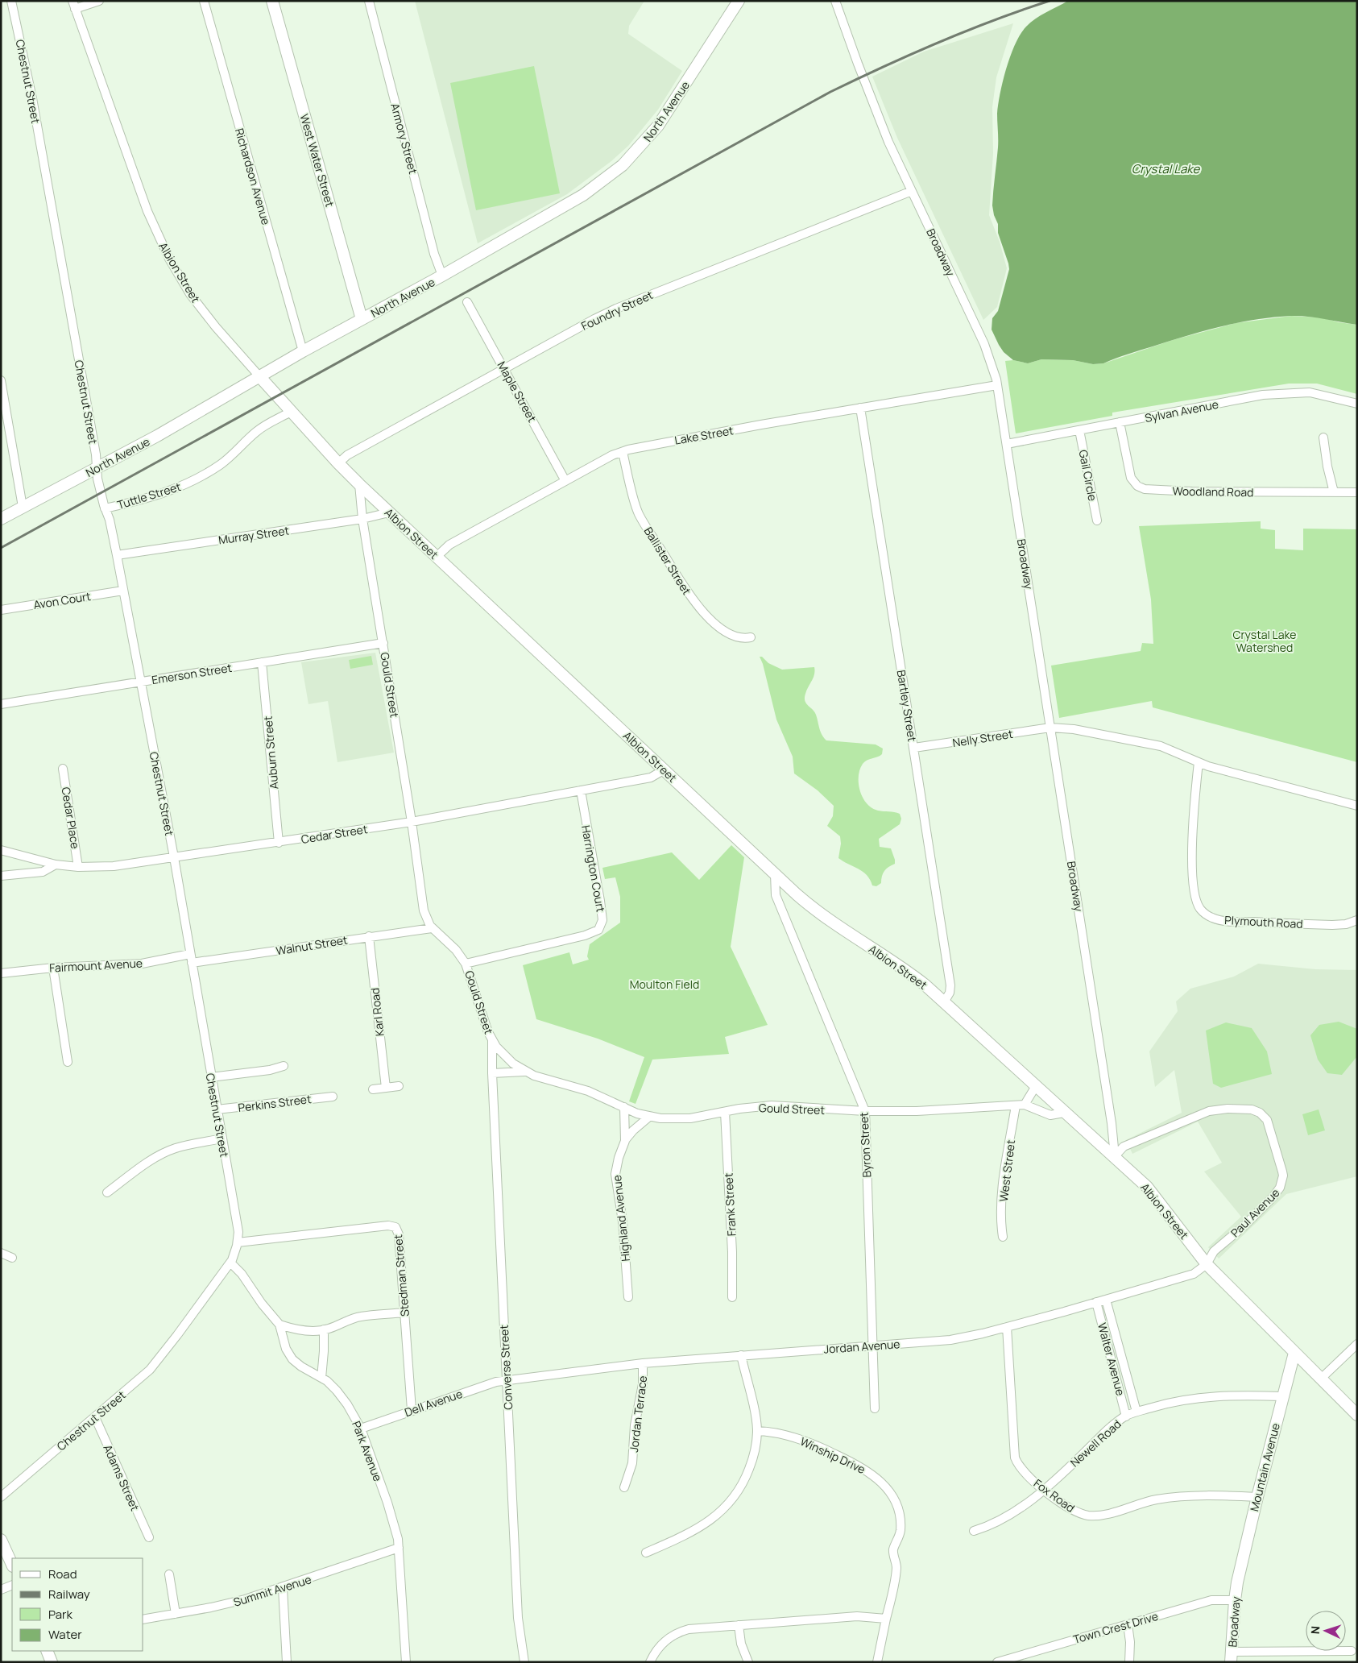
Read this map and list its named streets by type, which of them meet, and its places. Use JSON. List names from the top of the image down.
{
  "streets": {
    "main road": [
      "North Avenue",
      "West Water Street",
      "Broadway",
      "Albion Street",
      "Mountain Avenue"
    ],
    "street": [
      "Chestnut Street",
      "Armory Street",
      "Richardson Avenue",
      "Foundry Street",
      "Maple Street",
      "Sylvan Avenue",
      "Lake Street",
      "Gail Circle",
      "Woodland Road",
      "Tuttle Street",
      "Murray Street",
      "Ballister Street",
      "Avon Court",
      "Emerson Street",
      "Gould Street",
      "Bartley Street",
      "Nelly Street",
      "Auburn Street",
      "Cedar Place",
      "Cedar Street",
      "Harrington Court",
      "Plymouth Road",
      "Walnut Street",
      "Fairmount Avenue",
      "Karl Road",
      "Perkins Street",
      "Byron Street",
      "West Street",
      "Frank Street",
      "Paul Avenue",
      "Highland Avenue",
      "Stedman Street",
      "Jordan Avenue",
      "Walter Avenue",
      "Converse Street",
      "Dell Avenue",
      "Jordan Terrace",
      "Newell Road",
      "Park Avenue",
      "Winship Drive",
      "Adams Street",
      "Fox Road",
      "Summit Avenue",
      "Town Crest Drive"
    ]
  },
  "crossings": [
    ["Chestnut Street", "North Avenue"],
    ["Chestnut Street", "Tuttle Street"],
    ["Chestnut Street", "Murray Street"],
    ["Chestnut Street", "Avon Court"],
    ["Chestnut Street", "Emerson Street"],
    ["Chestnut Street", "Cedar Street"],
    ["Chestnut Street", "Walnut Street"],
    ["Chestnut Street", "Fairmount Avenue"],
    ["Chestnut Street", "Perkins Street"],
    ["Chestnut Street", "Stedman Street"],
    ["Chestnut Street", "Park Avenue"],
    ["Chestnut Street", "Adams Street"],
    ["North Avenue", "Armory Street"],
    ["North Avenue", "West Water Street"],
    ["North Avenue", "Richardson Avenue"],
    ["North Avenue", "Albion Street"],
    ["Broadway", "Albion Street"],
    ["Broadway", "Foundry Street"],
    ["Broadway", "Sylvan Avenue"],
    ["Broadway", "Lake Street"],
    ["Broadway", "Nelly Street"],
    ["Broadway", "Paul Avenue"],
    ["Broadway", "Mountain Avenue"],
    ["Broadway", "Town Crest Drive"],
    ["Albion Street", "Foundry Street"],
    ["Albion Street", "Lake Street"],
    ["Albion Street", "Tuttle Street"],
    ["Albion Street", "Murray Street"],
    ["Albion Street", "Gould Street"],
    ["Albion Street", "Bartley Street"],
    ["Albion Street", "Cedar Street"],
    ["Albion Street", "Byron Street"],
    ["Albion Street", "Paul Avenue"],
    ["Albion Street", "Jordan Avenue"],
    ["Albion Street", "Mountain Avenue"],
    ["Foundry Street", "Maple Street"],
    ["Maple Street", "Lake Street"],
    ["Sylvan Avenue", "Gail Circle"],
    ["Sylvan Avenue", "Woodland Road"],
    ["Lake Street", "Ballister Street"],
    ["Lake Street", "Bartley Street"],
    ["Murray Street", "Gould Street"],
    ["Emerson Street", "Gould Street"],
    ["Emerson Street", "Auburn Street"],
    ["Gould Street", "Cedar Street"],
    ["Gould Street", "Harrington Court"],
    ["Gould Street", "Walnut Street"],
    ["Gould Street", "Byron Street"],
    ["Gould Street", "West Street"],
    ["Gould Street", "Frank Street"],
    ["Gould Street", "Highland Avenue"],
    ["Gould Street", "Converse Street"],
    ["Bartley Street", "Nelly Street"],
    ["Auburn Street", "Cedar Street"],
    ["Cedar Place", "Cedar Street"],
    ["Cedar Street", "Harrington Court"],
    ["Walnut Street", "Karl Road"],
    ["Byron Street", "Jordan Avenue"],
    ["Paul Avenue", "Jordan Avenue"],
    ["Stedman Street", "Dell Avenue"],
    ["Jordan Avenue", "Walter Avenue"],
    ["Jordan Avenue", "Converse Street"],
    ["Jordan Avenue", "Dell Avenue"],
    ["Jordan Avenue", "Jordan Terrace"],
    ["Jordan Avenue", "Fox Road"],
    ["Walter Avenue", "Newell Road"],
    ["Converse Street", "Dell Avenue"],
    ["Dell Avenue", "Park Avenue"],
    ["Newell Road", "Mountain Avenue"],
    ["Newell Road", "Fox Road"],
    ["Park Avenue", "Summit Avenue"],
    ["Mountain Avenue", "Fox Road"]
  ],
  "water": ["Crystal Lake"],
  "parks": ["Crystal Lake Watershed", "Moulton Field"],
  "legend": [
    "Road",
    "Railway",
    "Park",
    "Water"
  ],
  "north": "left"
}
